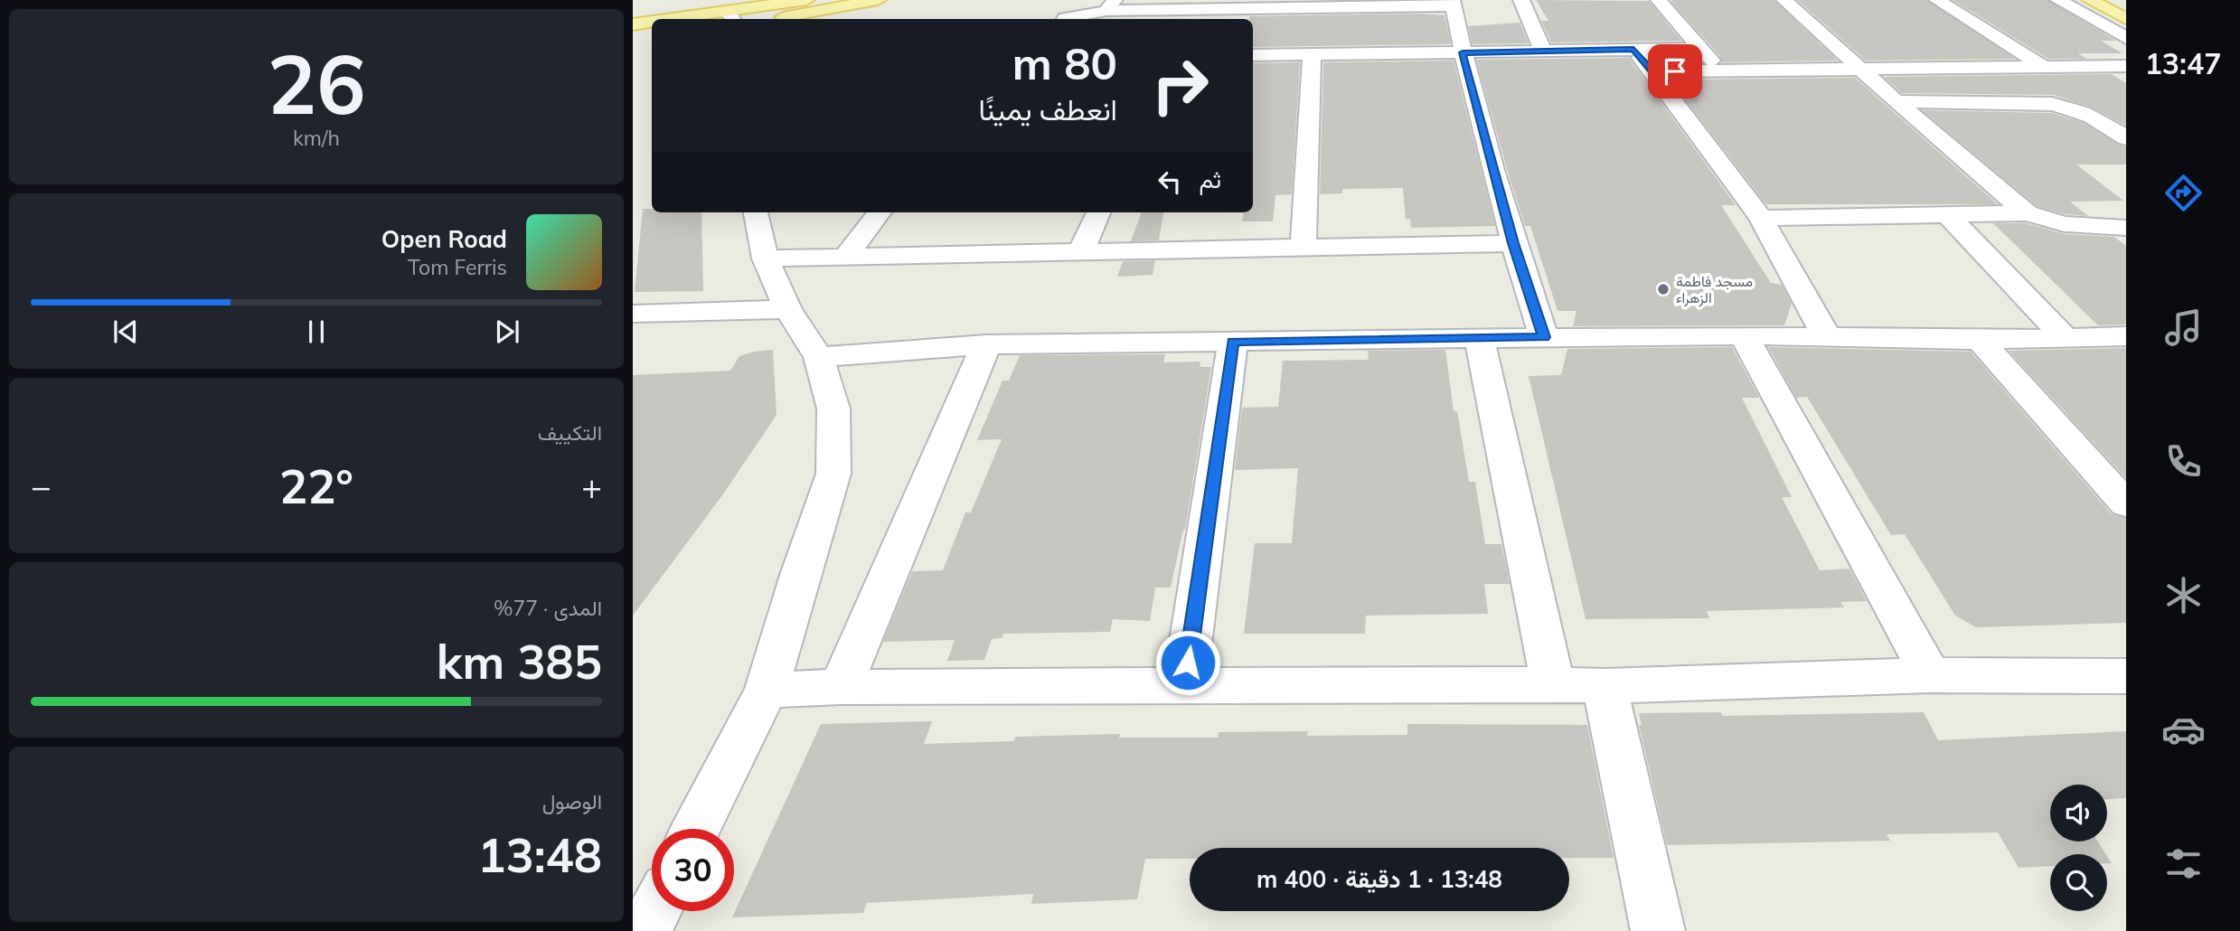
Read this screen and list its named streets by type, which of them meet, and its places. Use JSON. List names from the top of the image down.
{
  "places": ["مسجد فاطمة الزهراء"],
  "page": {
    "tabs": "13:47",
    "tile": [
      ["26", "km/h"],
      "التكييف",
      ["المدى · 77%", "385 km"],
      ["الوصول", "13:48"]
    ],
    "turn": ["80 m", "انعطف يمينًا"],
    "then": "ثم",
    "song": ["Open Road", "Tom Ferris"],
    "heat": ["−", "22°", "+"],
    "limit": "30",
    "trip": "13:48 · 1 دقيقة · 400 m"
  }
}
